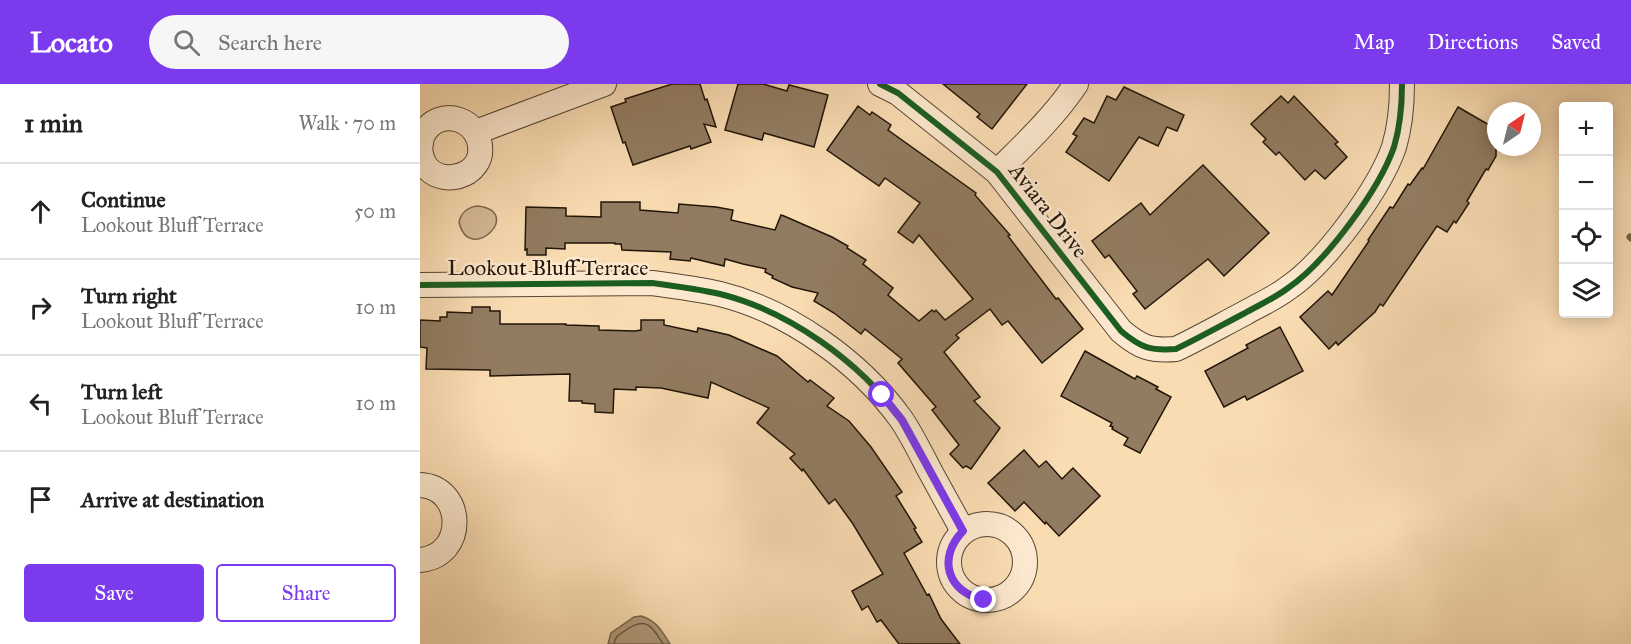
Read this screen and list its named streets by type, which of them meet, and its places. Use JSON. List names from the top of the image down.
{
  "streets": {
    "street": ["Aviara Drive", "Lookout Bluff Terrace"]
  },
  "north": "top right",
  "page": {
    "header": "Locato",
    "search": "Search here",
    "nav": ["Map", "Directions", "Saved"],
    "heading": ["1 min", "Walk · 70 m"],
    "map_buttons": ["+", "−"],
    "list": [
      ["Continue", "Lookout Bluff Terrace", "50 m"],
      ["Turn right", "Lookout Bluff Terrace", "10 m"],
      ["Turn left", "Lookout Bluff Terrace", "10 m"],
      "Arrive at destination"
    ],
    "buttons": ["Save", "Share"]
  }
}
